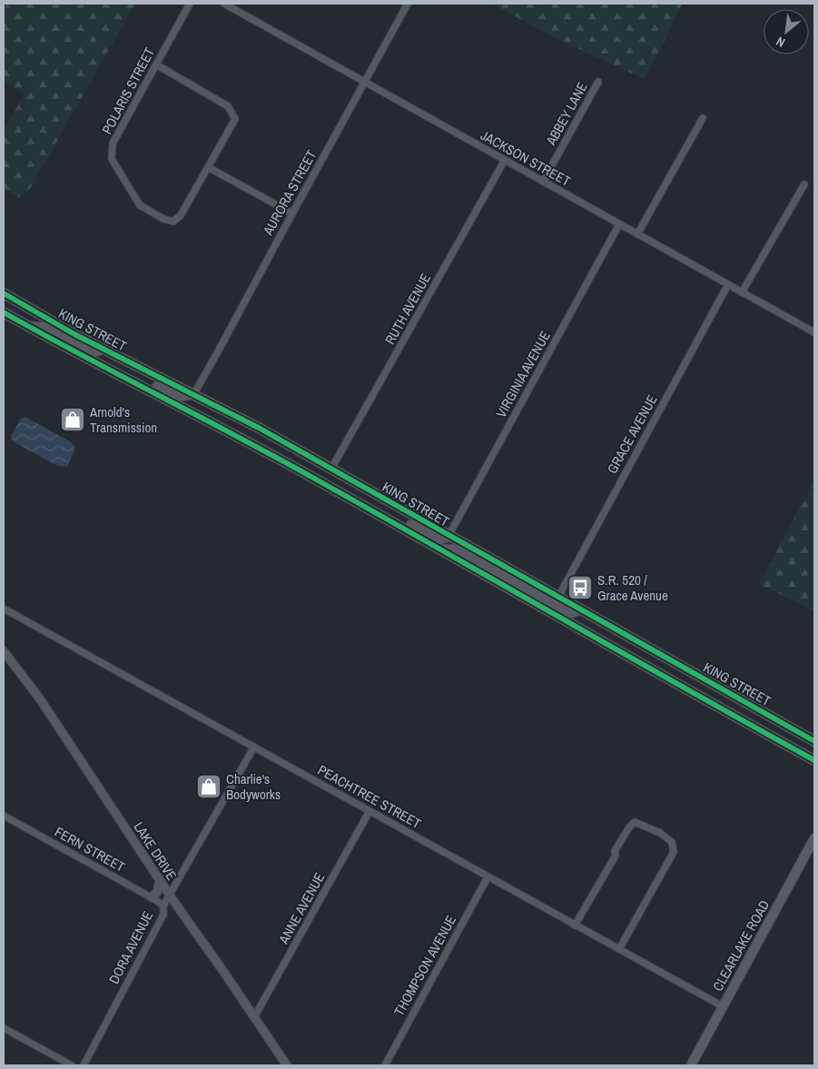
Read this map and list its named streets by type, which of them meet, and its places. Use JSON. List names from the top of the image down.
{
  "streets": {
    "main road": ["KING STREET", "CLEARLAKE ROAD"],
    "street": [
      "POLARIS STREET",
      "ABBEY LANE",
      "JACKSON STREET",
      "AURORA STREET",
      "RUTH AVENUE",
      "VIRGINIA AVENUE",
      "GRACE AVENUE",
      "PEACHTREE STREET",
      "FERN STREET",
      "LAKE DRIVE",
      "ANNE AVENUE",
      "DORA AVENUE",
      "THOMPSON AVENUE"
    ]
  },
  "crossings": [
    ["ABBEY LANE", "JACKSON STREET"],
    ["JACKSON STREET", "AURORA STREET"],
    ["JACKSON STREET", "RUTH AVENUE"],
    ["JACKSON STREET", "VIRGINIA AVENUE"],
    ["JACKSON STREET", "GRACE AVENUE"],
    ["AURORA STREET", "KING STREET"],
    ["RUTH AVENUE", "KING STREET"],
    ["KING STREET", "VIRGINIA AVENUE"],
    ["KING STREET", "GRACE AVENUE"],
    ["PEACHTREE STREET", "ANNE AVENUE"],
    ["PEACHTREE STREET", "CLEARLAKE ROAD"],
    ["PEACHTREE STREET", "DORA AVENUE"],
    ["PEACHTREE STREET", "THOMPSON AVENUE"],
    ["FERN STREET", "DORA AVENUE"],
    ["LAKE DRIVE", "ANNE AVENUE"],
    ["LAKE DRIVE", "DORA AVENUE"]
  ],
  "places": {
    "shop": ["Arnold's Transmission", "Charlie's Bodyworks"],
    "bus stop": ["S.R. 520 / Grace Avenue"]
  },
  "north": "bottom left"
}
